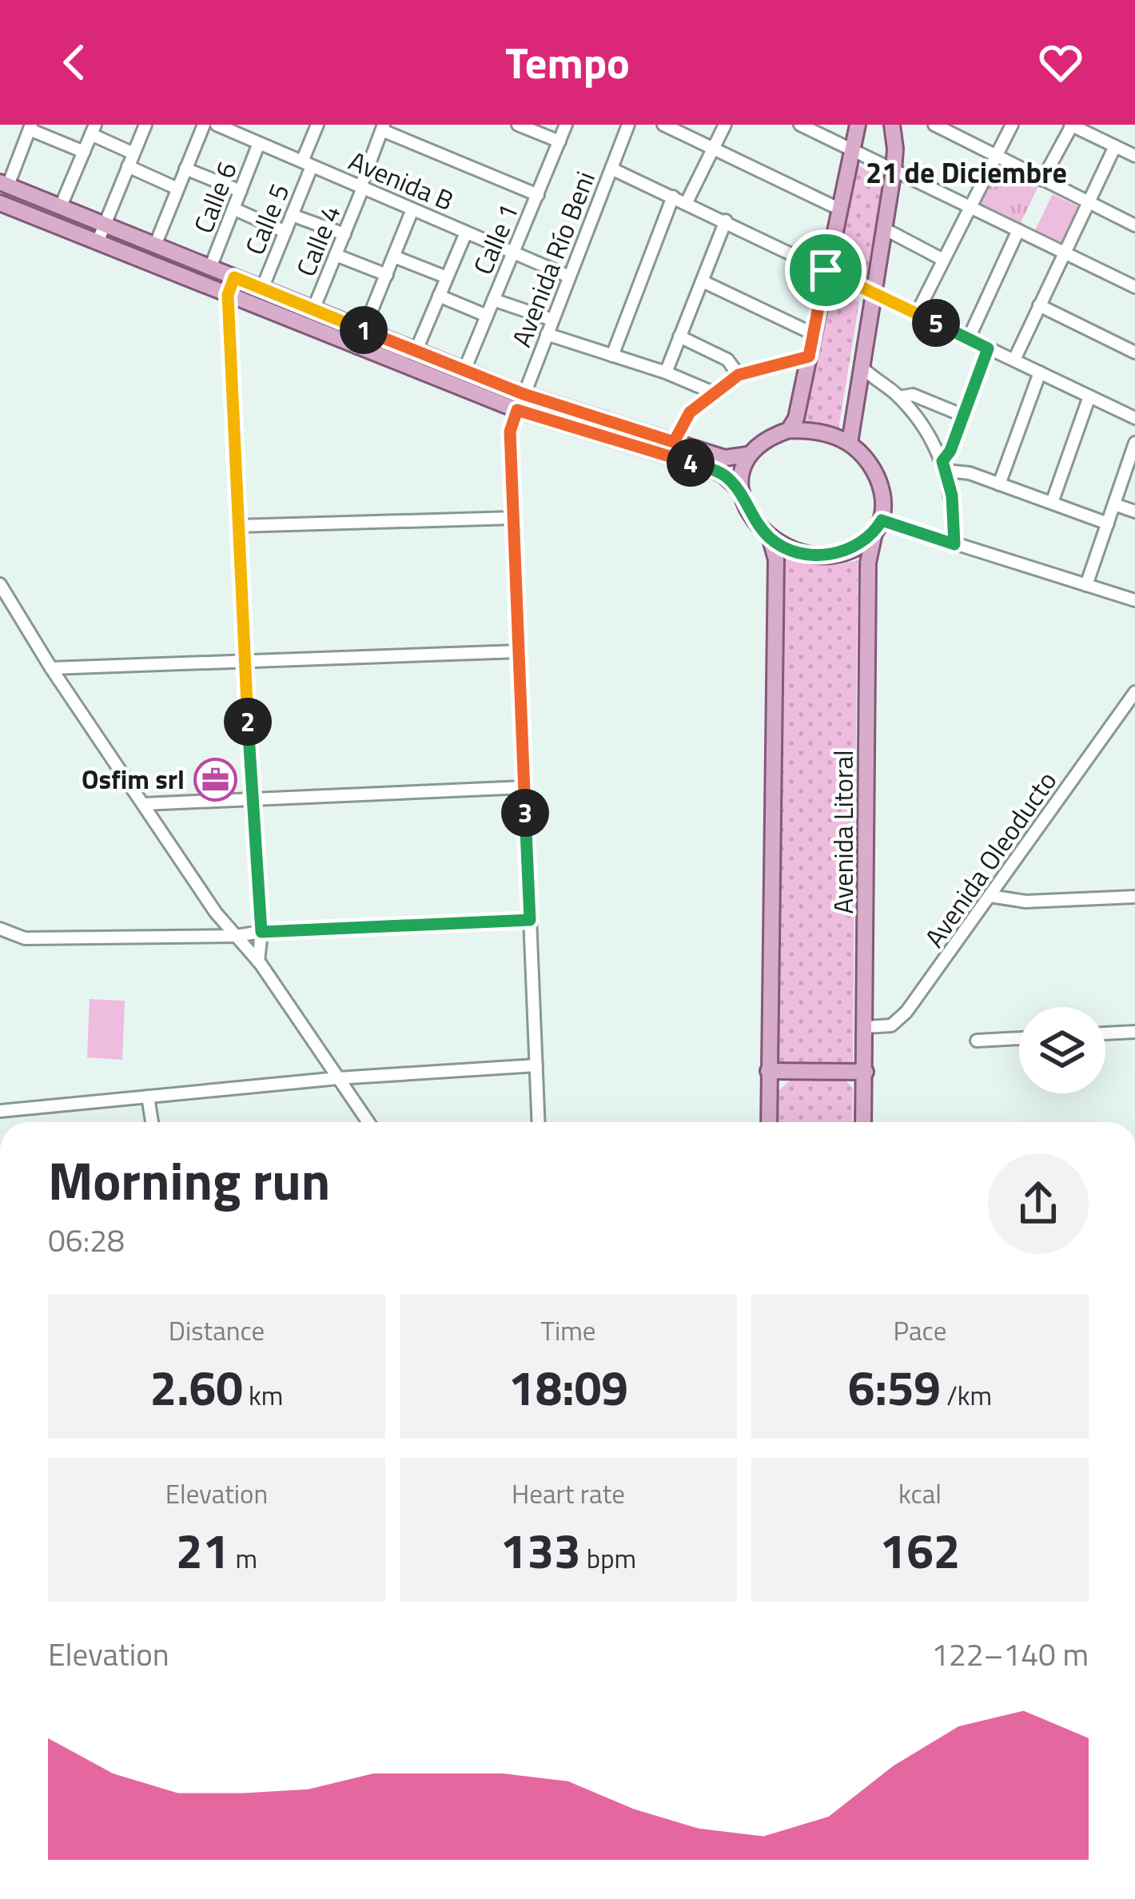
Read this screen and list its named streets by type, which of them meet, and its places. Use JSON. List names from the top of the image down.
{
  "streets": {
    "main road": ["Avenida Litoral"],
    "street": [
      "Avenida B",
      "Calle 6",
      "Calle 5",
      "Calle 1",
      "Calle 4",
      "Avenida Río Beni",
      "Avenida Oleoducto"
    ]
  },
  "crossings": [
    ["Avenida B", "Calle 6"],
    ["Avenida B", "Calle 5"],
    ["Avenida B", "Calle 1"],
    ["Avenida B", "Calle 4"],
    ["Avenida B", "Avenida Río Beni"],
    ["Avenida Litoral", "Avenida Oleoducto"]
  ],
  "districts": ["21 de Diciembre"],
  "places": {
    "office": ["Osfim srl"]
  },
  "page": {
    "header": "Tempo",
    "pins": [
      "5",
      "1",
      "4",
      "2",
      "3"
    ],
    "heading": ["Morning run", "06:28"],
    "stats": [
      ["Distance", "2.60 km"],
      ["Time", "18:09"],
      ["Pace", "6:59 /km"],
      ["Elevation", "21 m"],
      ["Heart rate", "133 bpm"],
      ["kcal", "162"]
    ],
    "chart": ["Elevation", "122–140 m"]
  }
}
